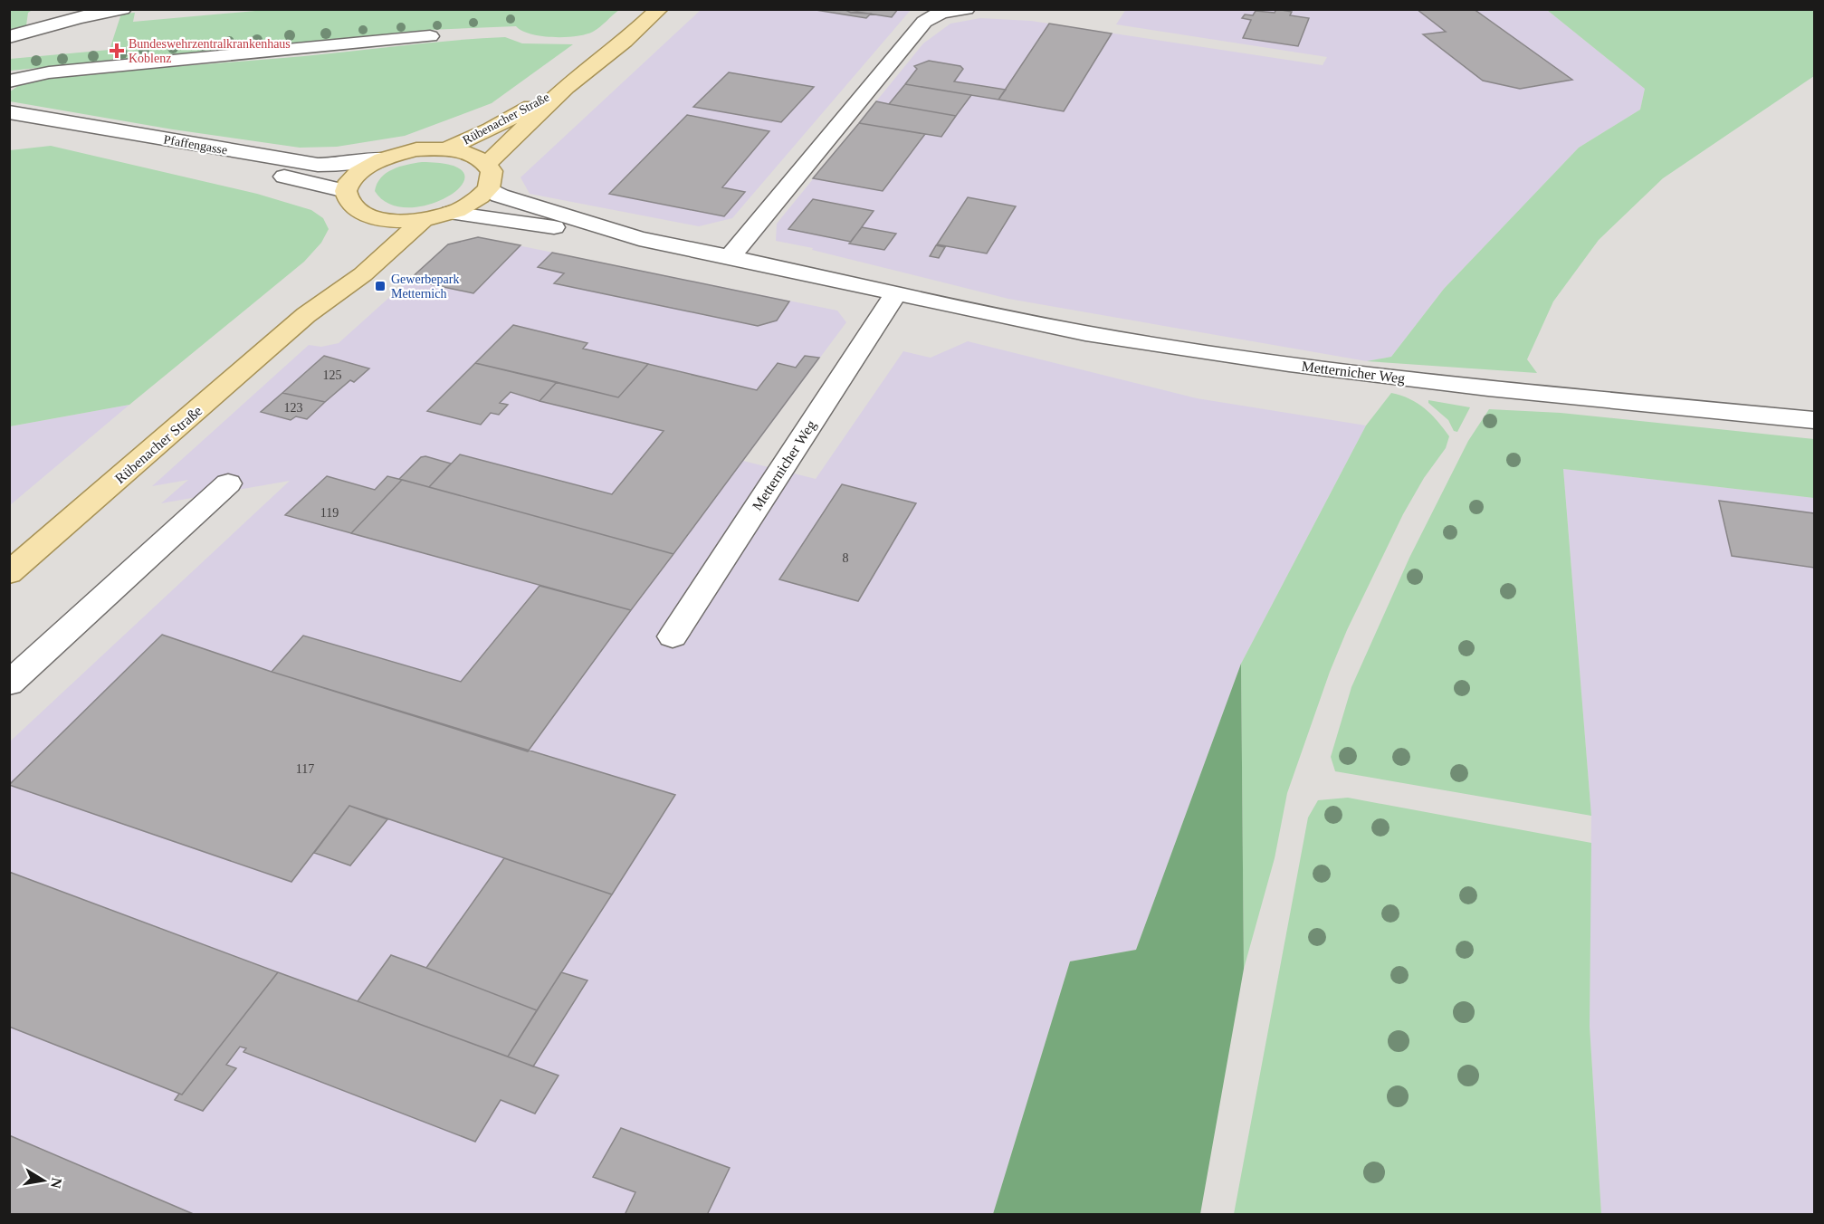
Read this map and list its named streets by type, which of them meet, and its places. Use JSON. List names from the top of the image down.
{
  "streets": {
    "main road": ["Rübenacher Straße"],
    "street": ["Pfaffengasse", "Metternicher Weg"]
  },
  "crossings": [
    ["Rübenacher Straße", "Pfaffengasse"]
  ],
  "places": {
    "health": ["Bundeswehrzentralkrankenhaus Koblenz"],
    "transit": ["Gewerbepark Metternich"]
  },
  "house_numbers": [
    "125",
    "123",
    "119",
    "8",
    "117"
  ],
  "north": "right"
}
